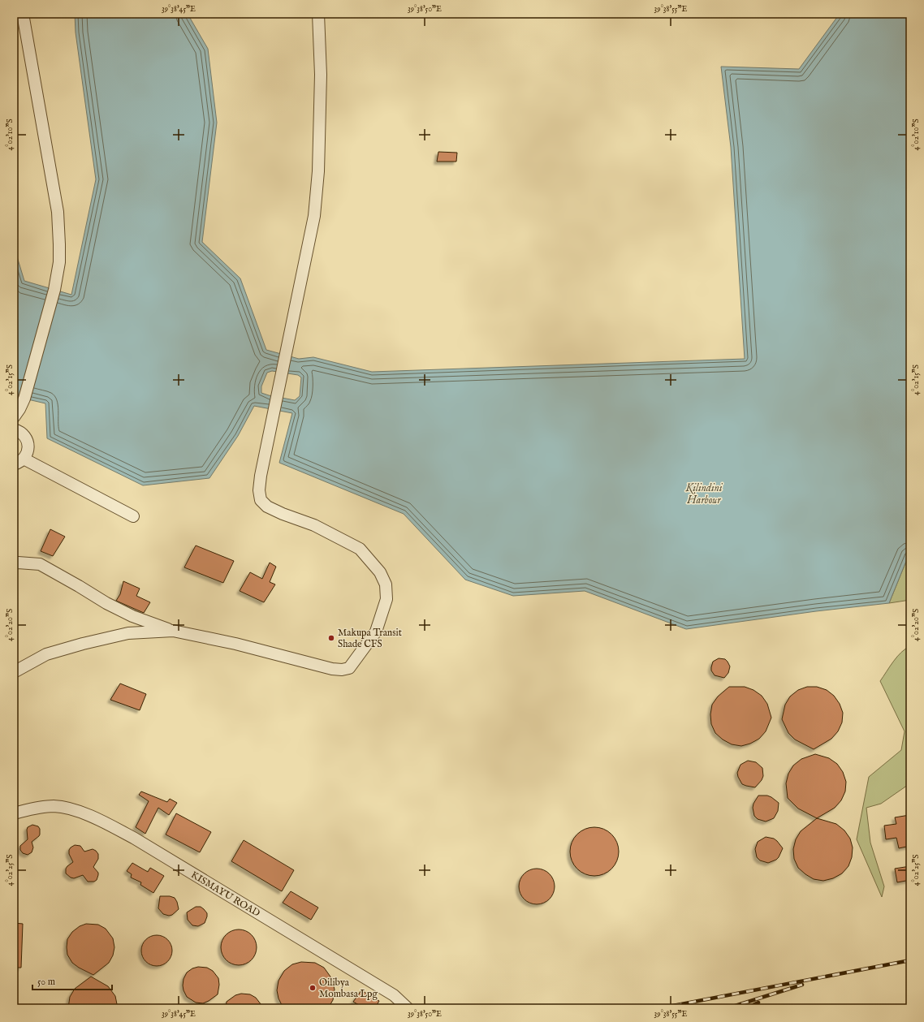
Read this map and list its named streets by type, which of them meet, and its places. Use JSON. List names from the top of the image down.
{
  "streets": {
    "lane": ["KISMAYU ROAD"]
  },
  "water": ["Kilindini Harbour"],
  "places": ["Makupa Transit Shade CFS", "Oilibya Mombasa Lpg"],
  "scale_bar": "50 m",
  "coordinates": [
    "39°38'45\"E",
    "39°38'50\"E",
    "39°38'55\"E",
    "4°02'10\"S",
    "4°02'15\"S",
    "4°02'20\"S",
    "4°02'25\"S"
  ]
}
